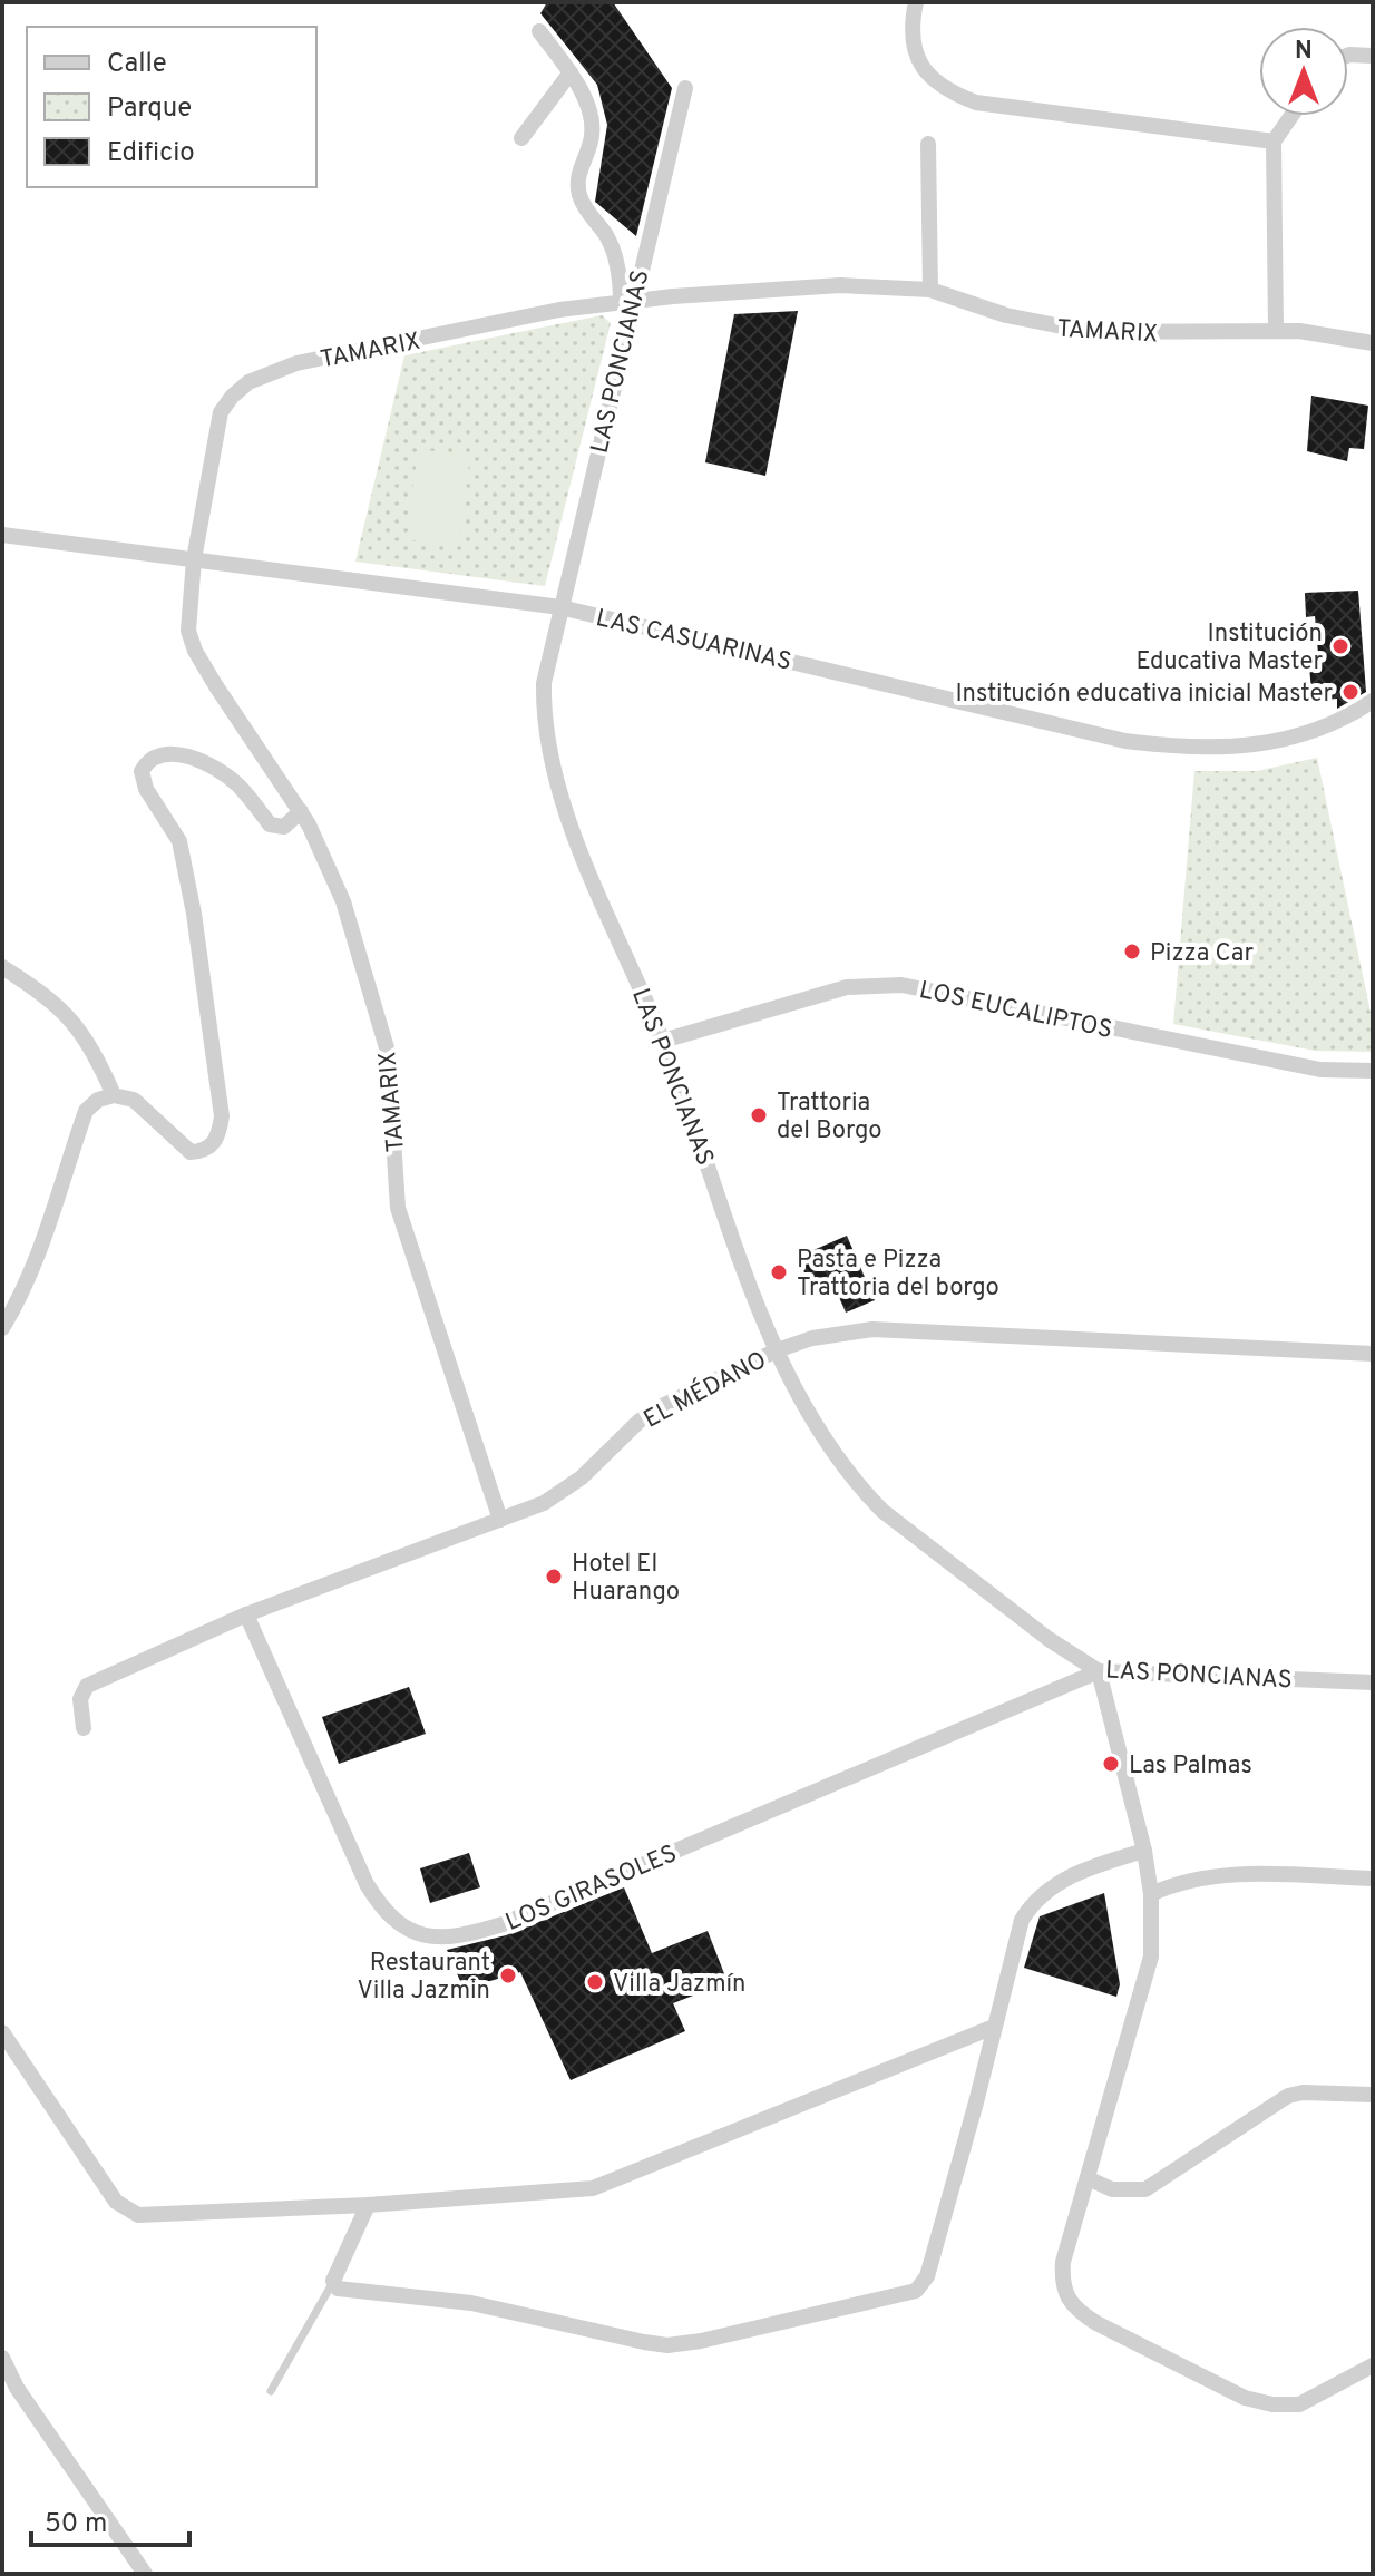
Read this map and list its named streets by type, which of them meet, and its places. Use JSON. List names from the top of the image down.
{
  "streets": {
    "street": [
      "TAMARIX",
      "LAS PONCIANAS",
      "LAS CASUARINAS",
      "LOS EUCALIPTOS",
      "EL MÉDANO",
      "LOS GIRASOLES"
    ]
  },
  "crossings": [
    ["TAMARIX", "LAS PONCIANAS"],
    ["TAMARIX", "LAS CASUARINAS"],
    ["TAMARIX", "EL MÉDANO"],
    ["LAS PONCIANAS", "LAS CASUARINAS"],
    ["LAS PONCIANAS", "LOS EUCALIPTOS"],
    ["LAS PONCIANAS", "EL MÉDANO"],
    ["LAS PONCIANAS", "LOS GIRASOLES"],
    ["EL MÉDANO", "LOS GIRASOLES"]
  ],
  "places": [
    "Institución Educativa Master",
    "Institución educativa inicial Master",
    "Pizza Car",
    "Trattoria del Borgo",
    "Pasta e Pizza Trattoria del borgo",
    "Hotel El Huarango",
    "Las Palmas",
    "Restaurant Villa Jazmin",
    "Villa Jazmín"
  ],
  "legend": ["Calle", "Parque", "Edificio"],
  "scale_bar": "50 m",
  "north": "top"
}
